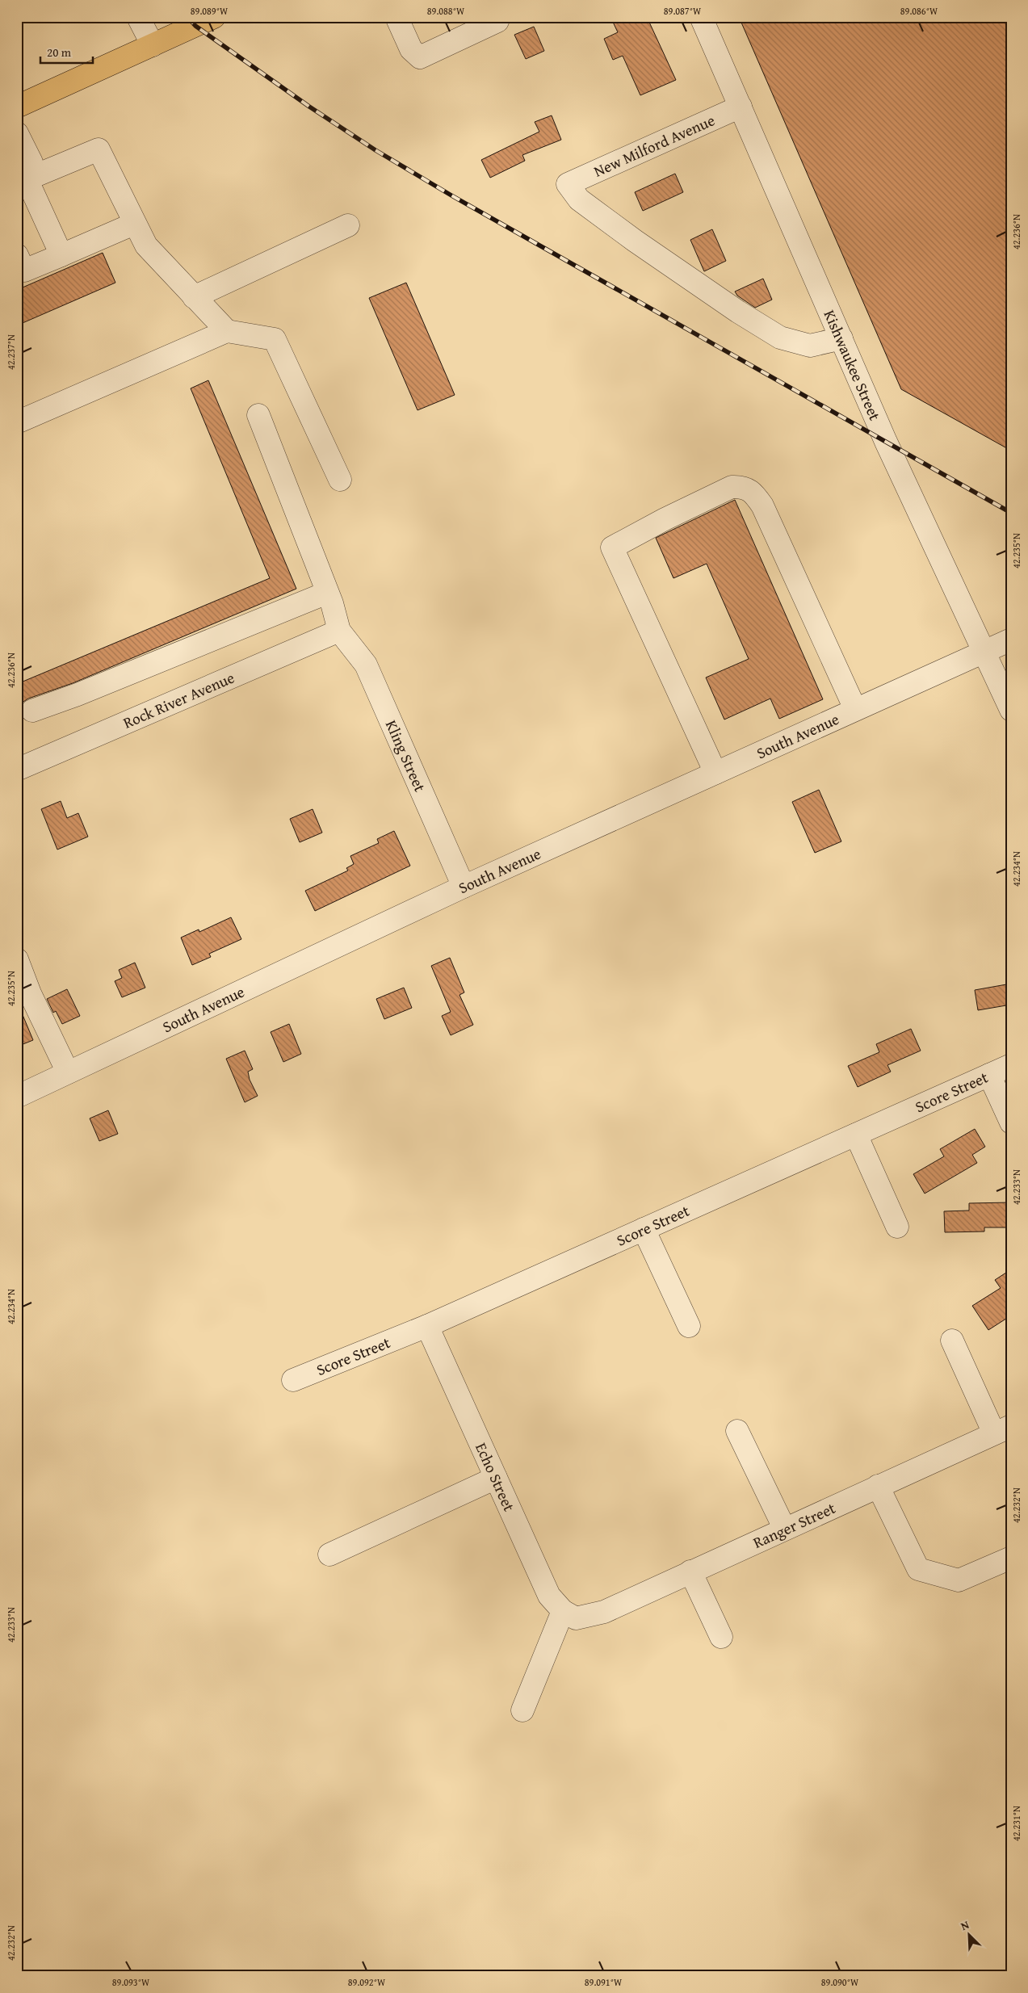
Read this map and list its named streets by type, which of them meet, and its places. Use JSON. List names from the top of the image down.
{
  "streets": {
    "street": [
      "New Milford Avenue",
      "Kishwaukee Street",
      "Rock River Avenue",
      "South Avenue",
      "Kling Street",
      "Score Street",
      "Echo Street",
      "Ranger Street"
    ]
  },
  "crossings": [
    ["New Milford Avenue", "Kishwaukee Street"],
    ["Kishwaukee Street", "South Avenue"],
    ["Rock River Avenue", "Kling Street"],
    ["South Avenue", "Kling Street"],
    ["Score Street", "Echo Street"],
    ["Echo Street", "Ranger Street"]
  ],
  "scale_bar": "20 m",
  "north": "top left",
  "coordinates": [
    "89.089°W",
    "89.088°W",
    "89.087°W",
    "89.086°W",
    "42.236°N",
    "42.237°N",
    "42.235°N",
    "42.234°N",
    "42.233°N",
    "42.232°N",
    "42.231°N",
    "89.093°W",
    "89.092°W",
    "89.091°W",
    "89.090°W"
  ]
}
